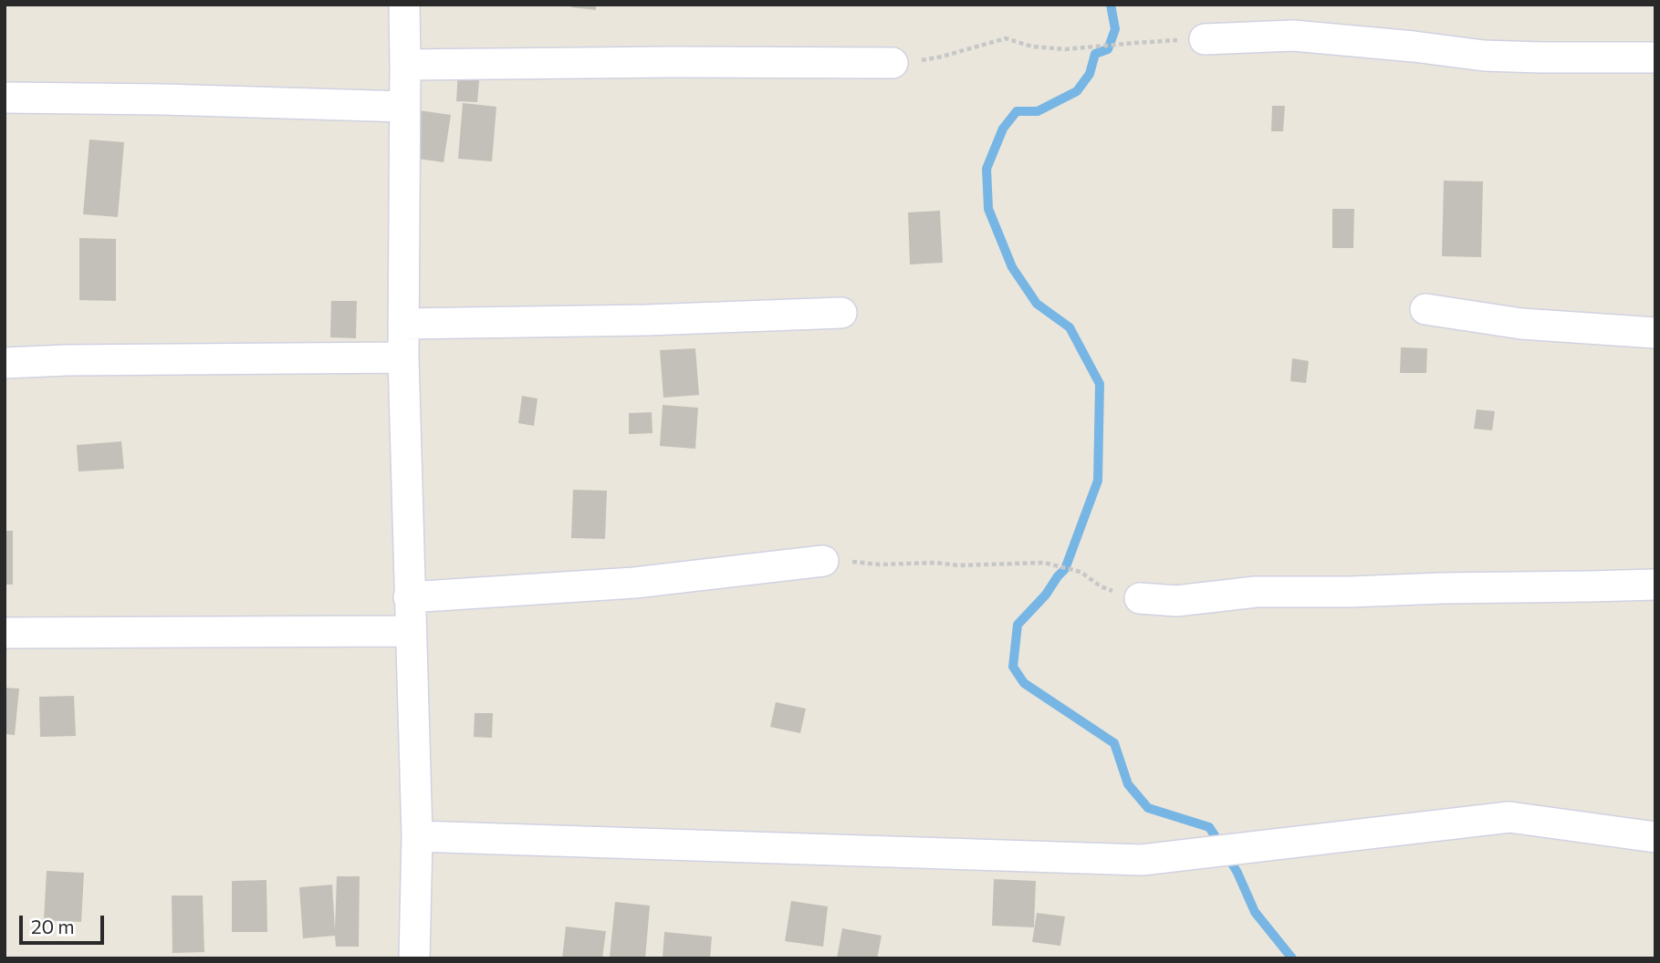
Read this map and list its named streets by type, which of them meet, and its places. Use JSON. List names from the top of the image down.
{
  "scale_bar": "20 m"
}
